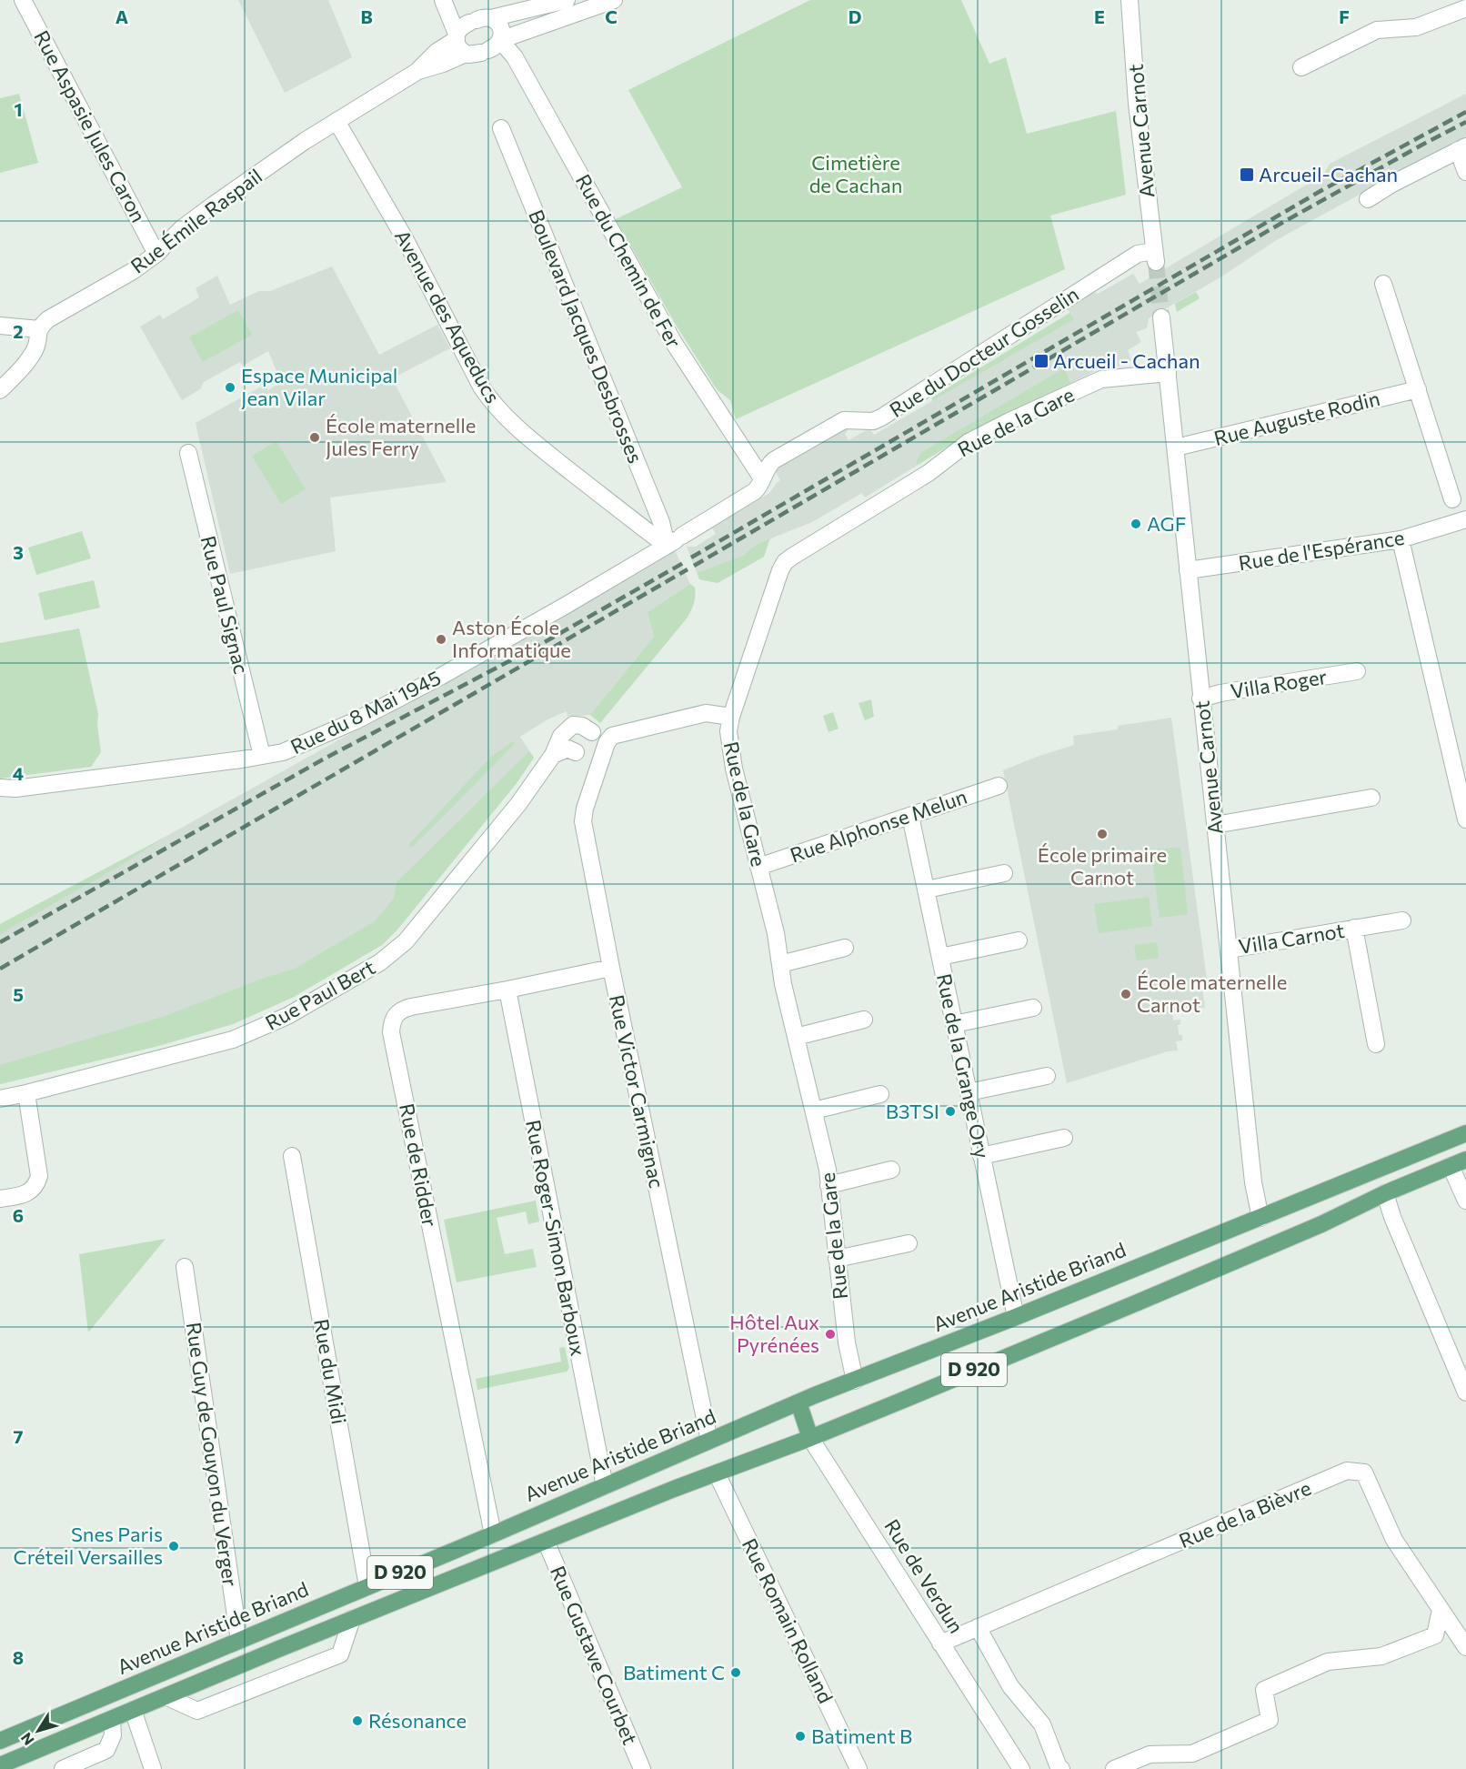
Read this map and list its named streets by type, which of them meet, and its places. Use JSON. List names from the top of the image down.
{
  "streets": {
    "main road": ["Avenue Aristide Briand", "D 920", "Rue de Verdun"],
    "street": [
      "Rue Aspasie Jules Caron",
      "Avenue Carnot",
      "Rue Émile Raspail",
      "Rue du Chemin de Fer",
      "Avenue des Aqueducs",
      "Boulevard Jacques Desbrosses",
      "Rue du Docteur Gosselin",
      "Rue Auguste Rodin",
      "Rue de la Gare",
      "Rue de l'Espérance",
      "Rue Paul Signac",
      "Villa Roger",
      "Rue du 8 Mai 1945",
      "Rue Alphonse Melun",
      "Villa Carnot",
      "Rue Paul Bert",
      "Rue de la Grange Ory",
      "Rue Victor Carmignac",
      "Rue de Ridder",
      "Rue Roger-Simon Barboux",
      "Rue du Midi",
      "Rue Guy de Gouyon du Verger",
      "Rue de la Bièvre",
      "Rue Romain Rolland",
      "Rue Gustave Courbet"
    ]
  },
  "crossings": [
    ["Rue Aspasie Jules Caron", "Rue Émile Raspail"],
    ["Avenue Carnot", "Rue du Docteur Gosselin"],
    ["Avenue Carnot", "Rue Auguste Rodin"],
    ["Avenue Carnot", "Rue de la Gare"],
    ["Avenue Carnot", "Rue de l'Espérance"],
    ["Avenue Carnot", "Villa Roger"],
    ["Avenue Carnot", "Villa Carnot"],
    ["Avenue Carnot", "Avenue Aristide Briand"],
    ["Rue Émile Raspail", "Rue du Chemin de Fer"],
    ["Rue Émile Raspail", "Avenue des Aqueducs"],
    ["Rue du Chemin de Fer", "Rue du Docteur Gosselin"],
    ["Avenue des Aqueducs", "Boulevard Jacques Desbrosses"],
    ["Avenue des Aqueducs", "Rue du Docteur Gosselin"],
    ["Avenue des Aqueducs", "Rue du 8 Mai 1945"],
    ["Boulevard Jacques Desbrosses", "Rue du Docteur Gosselin"],
    ["Boulevard Jacques Desbrosses", "Rue du 8 Mai 1945"],
    ["Rue du Docteur Gosselin", "Rue du 8 Mai 1945"],
    ["Rue de la Gare", "Rue Alphonse Melun"],
    ["Rue de la Gare", "Avenue Aristide Briand"],
    ["Rue Paul Signac", "Rue du 8 Mai 1945"],
    ["Rue Alphonse Melun", "Rue de la Grange Ory"],
    ["Rue Paul Bert", "Rue Victor Carmignac"],
    ["Rue de la Grange Ory", "Avenue Aristide Briand"],
    ["Rue Victor Carmignac", "Rue de Ridder"],
    ["Rue Victor Carmignac", "Avenue Aristide Briand"],
    ["Rue de Ridder", "Rue Roger-Simon Barboux"],
    ["Rue de Ridder", "Avenue Aristide Briand"],
    ["Rue Roger-Simon Barboux", "Avenue Aristide Briand"],
    ["Avenue Aristide Briand", "Rue du Midi"],
    ["Avenue Aristide Briand", "Rue Guy de Gouyon du Verger"],
    ["Avenue Aristide Briand", "Rue de Verdun"],
    ["D 920", "Rue de Verdun"],
    ["D 920", "Rue Romain Rolland"],
    ["D 920", "Rue Gustave Courbet"],
    ["Rue de la Bièvre", "Rue de Verdun"]
  ],
  "parks": ["Cimetière de Cachan"],
  "places": {
    "transit": ["Arcueil-Cachan", "Arcueil - Cachan"],
    "other": [
      "Espace Municipal Jean Vilar",
      "École maternelle Jules Ferry",
      "AGF",
      "Aston École Informatique",
      "École primaire Carnot",
      "École maternelle Carnot",
      "B3TSI",
      "Hôtel Aux Pyrénées",
      "Snes Paris Créteil Versailles",
      "Batiment C",
      "Résonance",
      "Batiment B"
    ]
  },
  "north": "bottom left",
  "grid": {
    "columns": [
      "A",
      "B",
      "C",
      "D",
      "E",
      "F"
    ],
    "rows": [
      "1",
      "2",
      "3",
      "4",
      "5",
      "6",
      "7",
      "8"
    ]
  }
}
